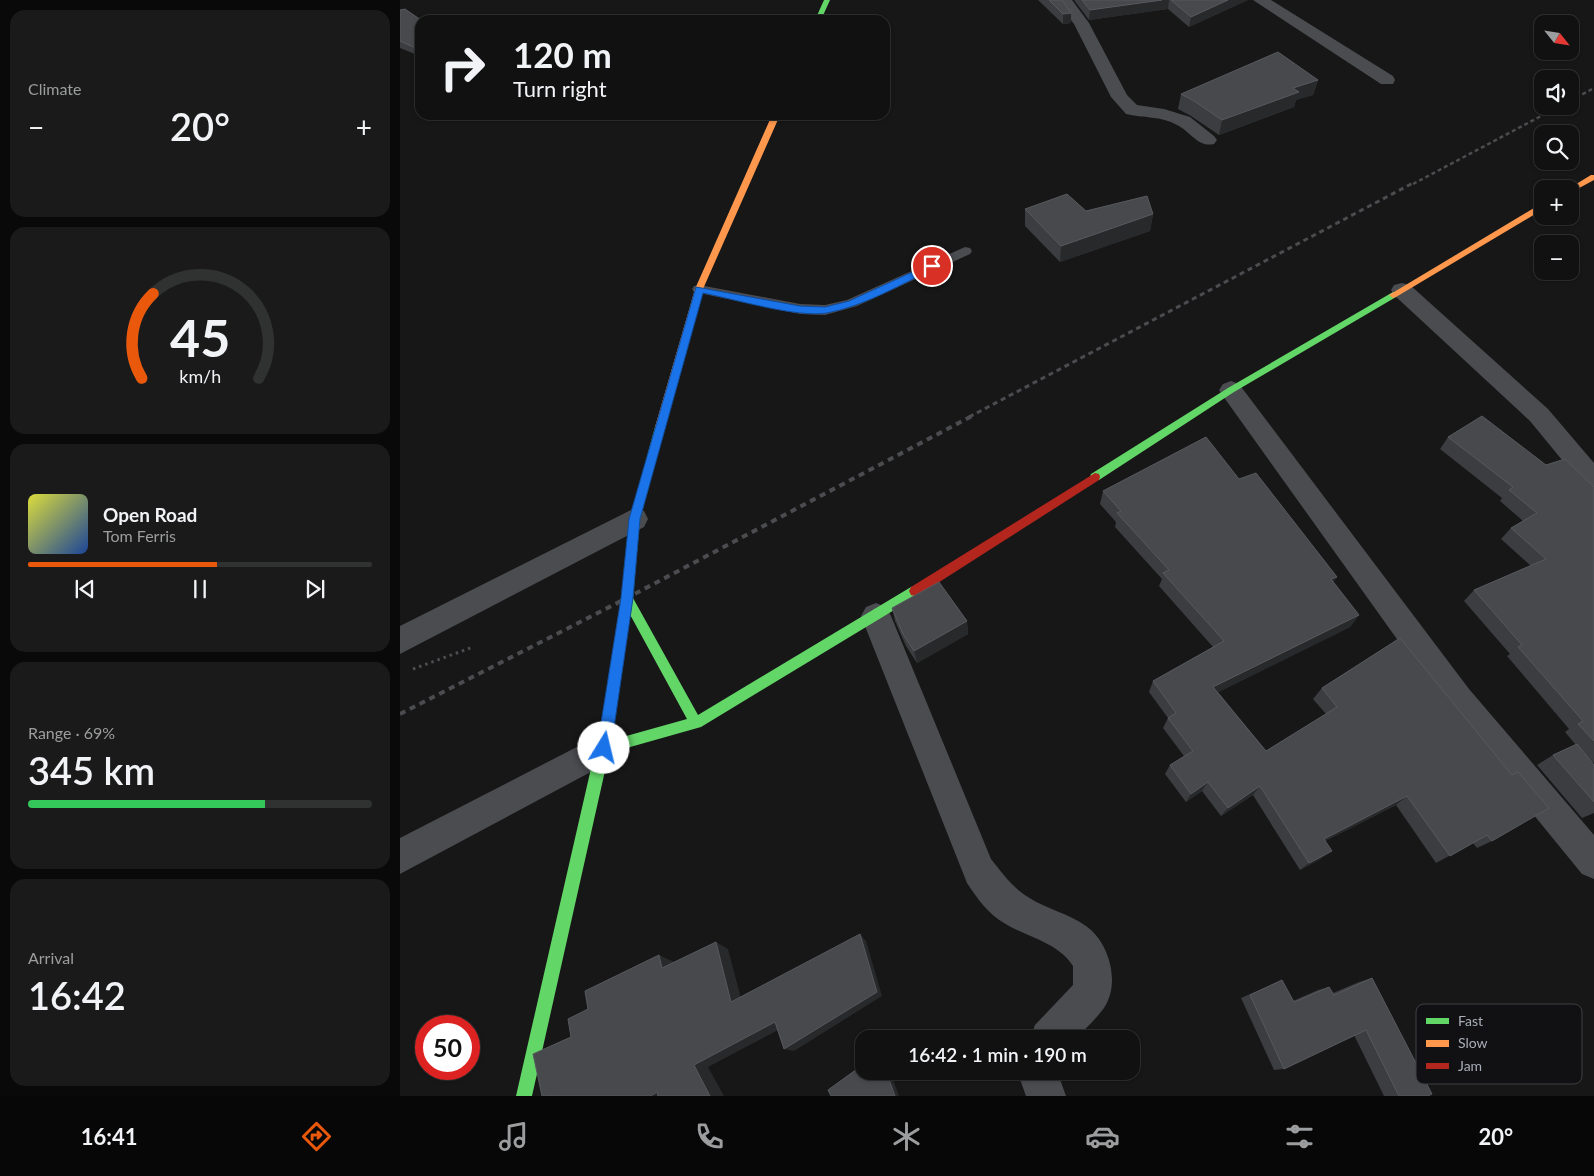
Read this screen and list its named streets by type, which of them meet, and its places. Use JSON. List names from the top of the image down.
{
  "legend": ["Fast", "Slow", "Jam"],
  "north": "bottom right",
  "page": {
    "tile": [
      "Climate",
      ["Range · 69%", "345 km"],
      ["Arrival", "16:42"]
    ],
    "map_buttons": ["+", "−"],
    "turn": ["120 m", "Turn right"],
    "heat": ["−", "20°", "+"],
    "song": ["Open Road", "Tom Ferris"],
    "limit": "50",
    "trip": "16:42 · 1 min · 190 m",
    "tabs": ["16:41", "20°"],
    "gauge": ["45", "km/h"]
  }
}
